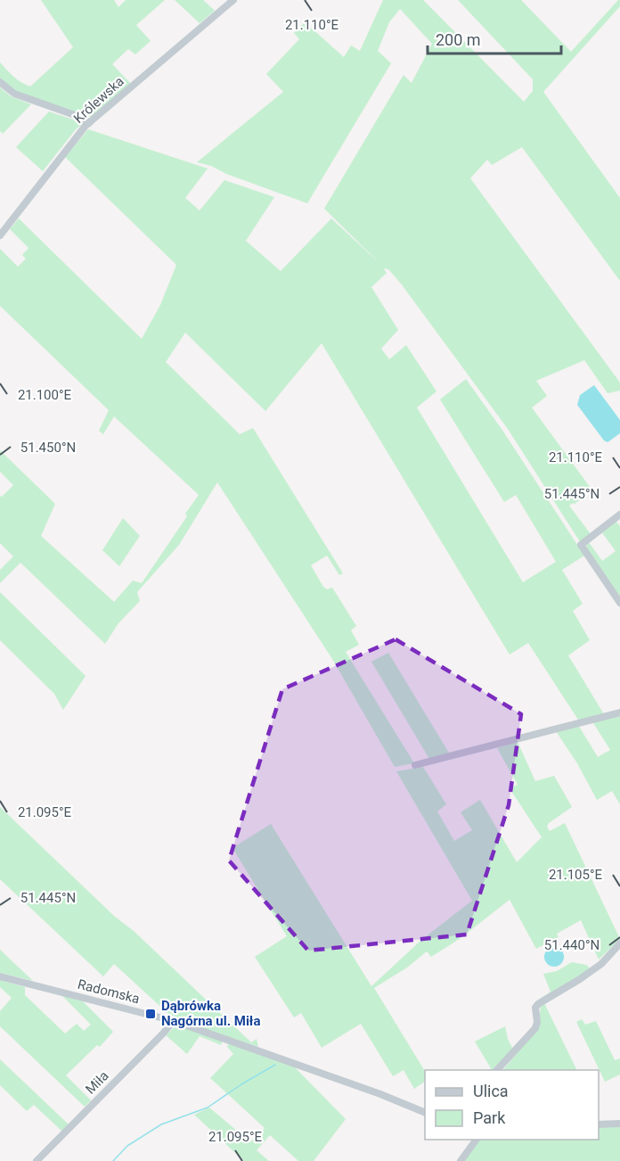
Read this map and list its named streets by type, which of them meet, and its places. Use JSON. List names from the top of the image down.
{
  "streets": {
    "street": ["Królewska", "Radomska", "Miła"]
  },
  "crossings": [
    ["Radomska", "Miła"]
  ],
  "places": {
    "transit": ["Dąbrówka Nagórna ul. Miła"]
  },
  "legend": ["Ulica", "Park"],
  "scale_bar": "200 m",
  "coordinates": [
    "21.110°E",
    "21.100°E",
    "51.450°N",
    "51.445°N",
    "21.095°E",
    "21.105°E",
    "51.440°N"
  ]
}
